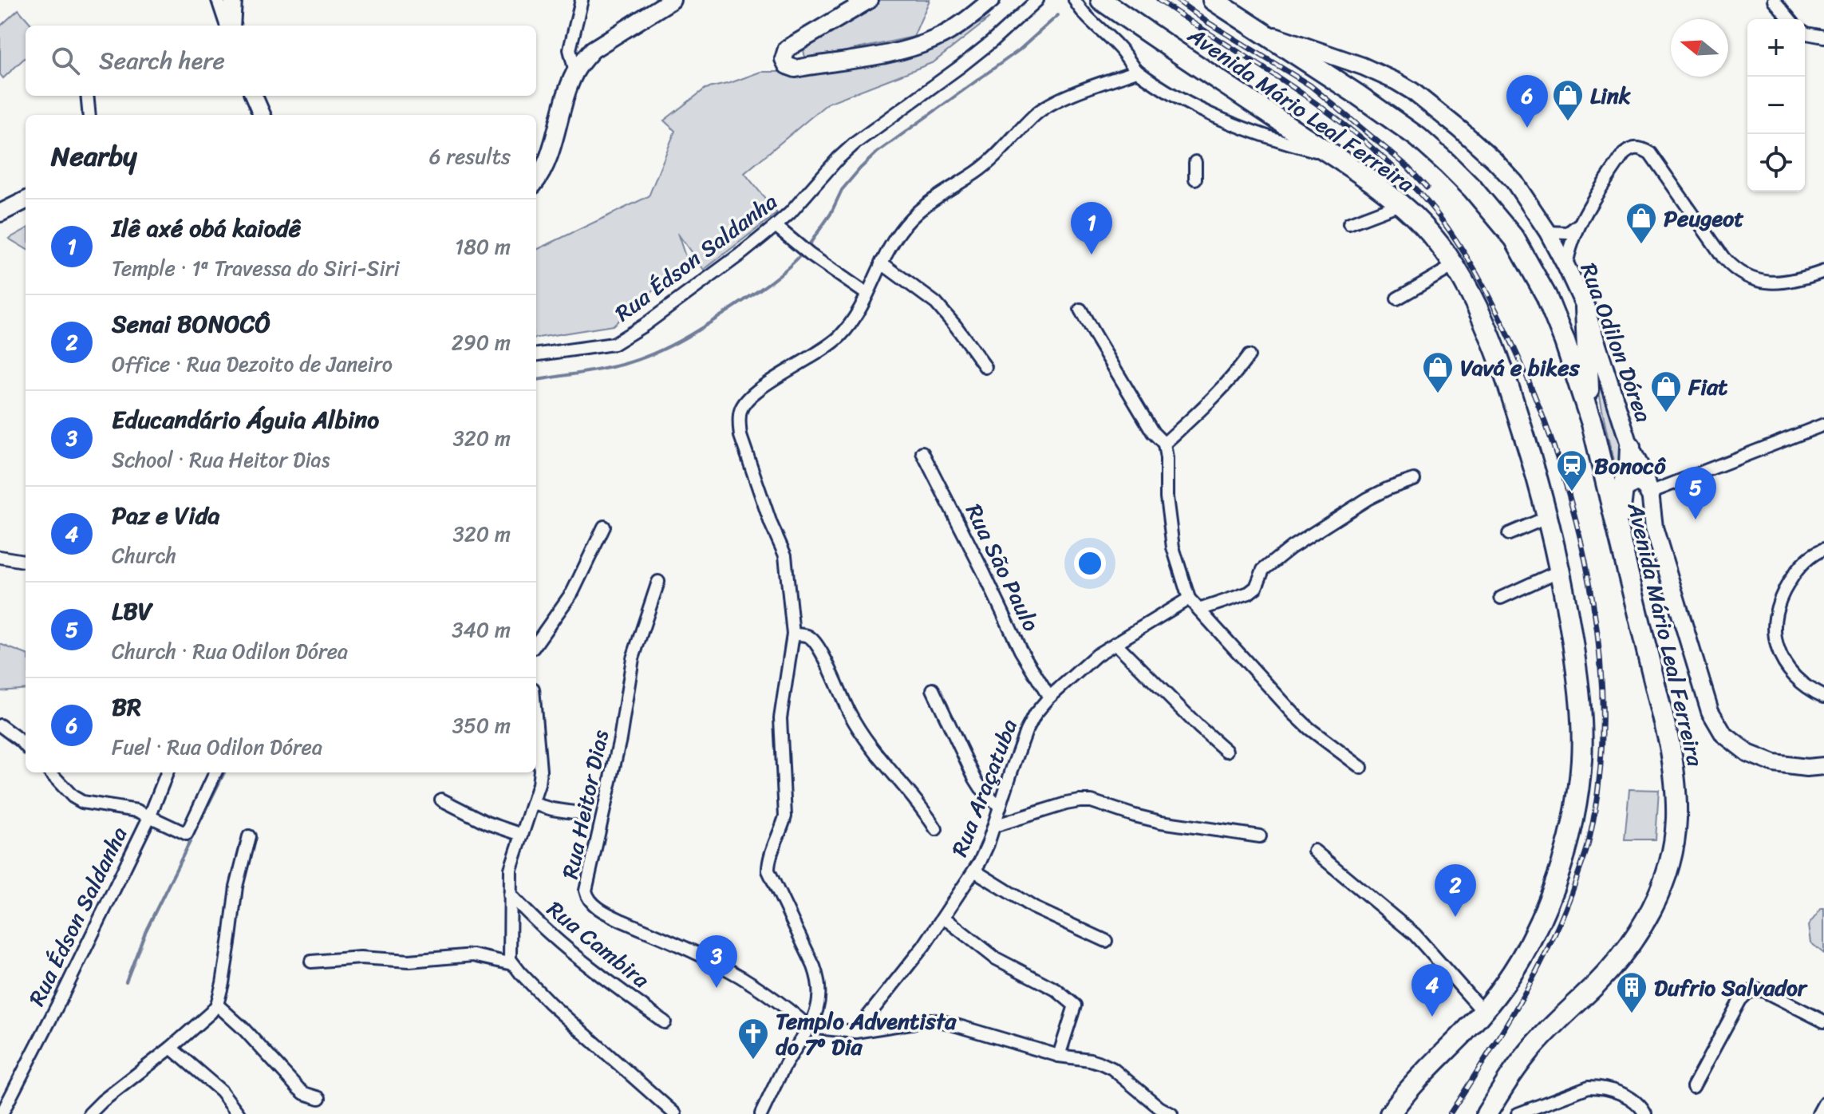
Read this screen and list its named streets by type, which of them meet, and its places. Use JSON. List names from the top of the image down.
{
  "streets": {
    "highway": ["Avenida Mário Leal Ferreira"],
    "street": [
      "Rua Édson Saldanha",
      "Rua Odilon Dórea",
      "Rua São Paulo",
      "Rua Araçatuba",
      "Rua Heitor Dias",
      "Rua Cambira"
    ]
  },
  "crossings": [
    ["Avenida Mário Leal Ferreira", "Rua Odilon Dórea"],
    ["Rua São Paulo", "Rua Araçatuba"]
  ],
  "places": {
    "shop": [
      "Link",
      "Peugeot",
      "Vavá e bikes",
      "Fiat"
    ],
    "station": ["Bonocô"],
    "building": ["Dufrio Salvador"],
    "church": ["Templo Adventista do 7º Dia"]
  },
  "north": "left",
  "page": {
    "map_buttons": ["+", "−"],
    "search": "Search here",
    "pins": [
      "6",
      "1",
      "5",
      "2",
      "3",
      "4"
    ],
    "heading": ["Nearby", "6 results"],
    "list": [
      {
        "mark": "1",
        "name": "Ilê axé obá kaiodê",
        "note": "Temple · 1ª Travessa do Siri-Siri",
        "value": "180 m"
      },
      {
        "mark": "2",
        "name": "Senai BONOCÔ",
        "note": "Office · Rua Dezoito de Janeiro",
        "value": "290 m"
      },
      {
        "mark": "3",
        "name": "Educandário Águia Albino",
        "note": "School · Rua Heitor Dias",
        "value": "320 m"
      },
      {
        "mark": "4",
        "name": "Paz e Vida",
        "note": "Church",
        "value": "320 m"
      },
      {
        "mark": "5",
        "name": "LBV",
        "note": "Church · Rua Odilon Dórea",
        "value": "340 m"
      },
      {
        "mark": "6",
        "name": "BR",
        "note": "Fuel · Rua Odilon Dórea",
        "value": "350 m"
      }
    ]
  }
}
